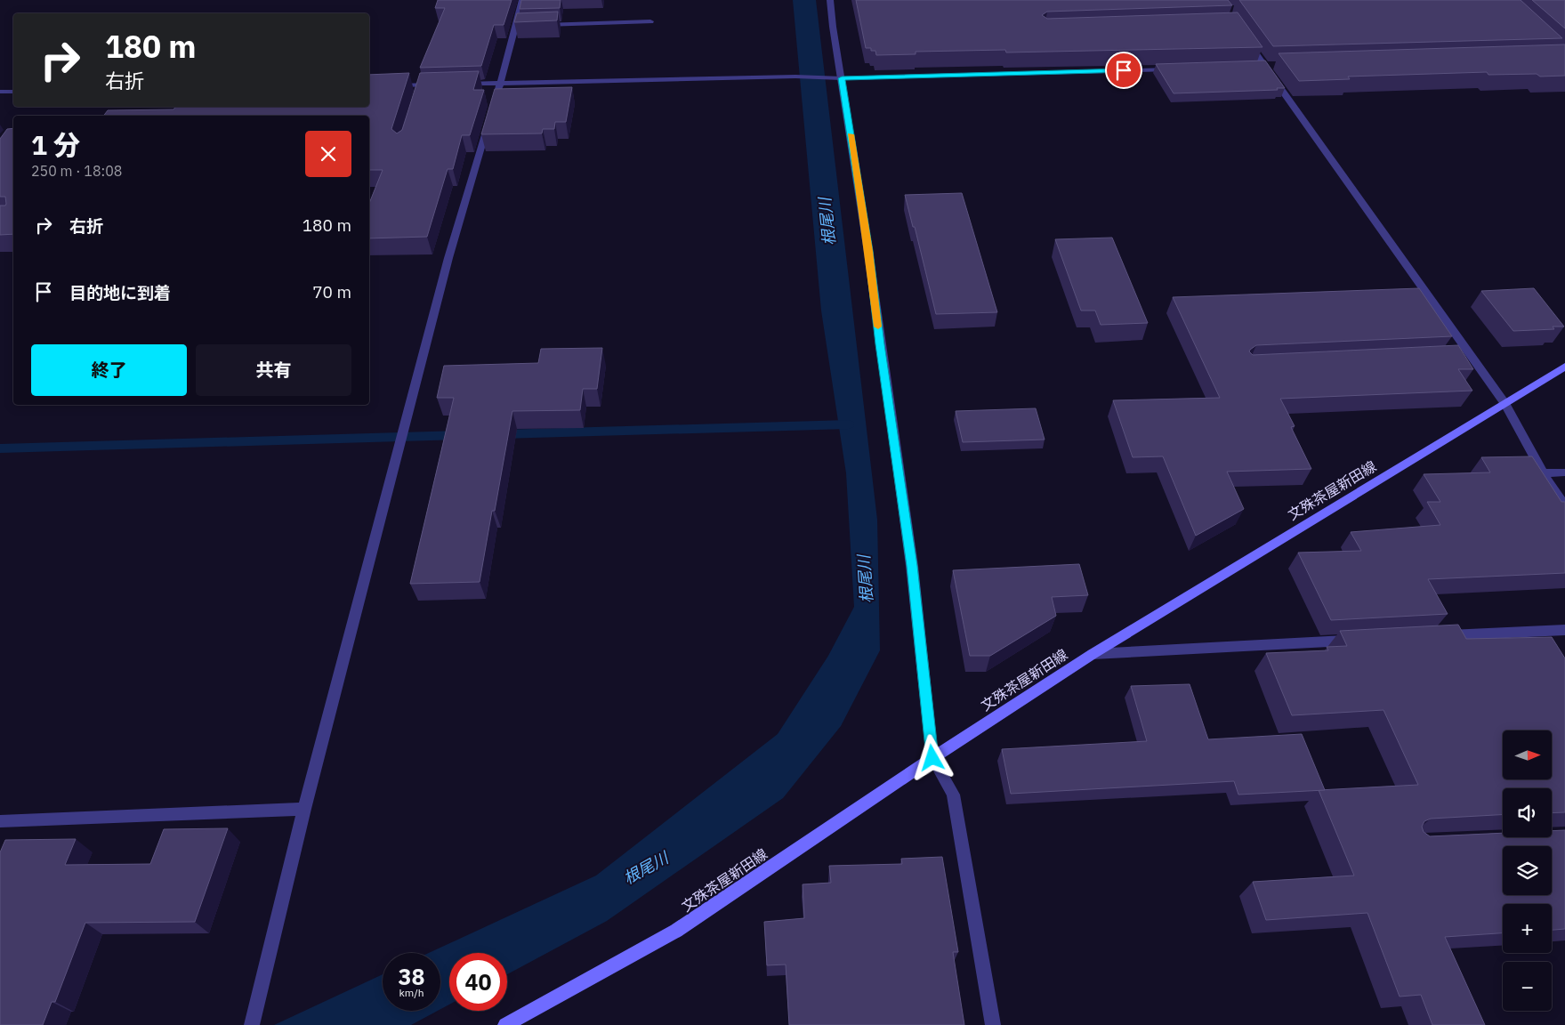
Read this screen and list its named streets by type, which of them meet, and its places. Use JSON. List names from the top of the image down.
{
  "streets": {
    "main road": ["文殊茶屋新田線"]
  },
  "water": ["根尾川"],
  "north": "right",
  "page": {
    "turn": ["180 m", "右折"],
    "heading": ["1 分", "250 m · 18:08"],
    "list": [
      {
        "name": "右折",
        "value": "180 m"
      },
      {
        "name": "目的地に到着",
        "value": "70 m"
      }
    ],
    "buttons": ["終了", "共有"],
    "map_buttons": ["+", "−"],
    "speed": "38 km/h",
    "limit": "40"
  }
}
